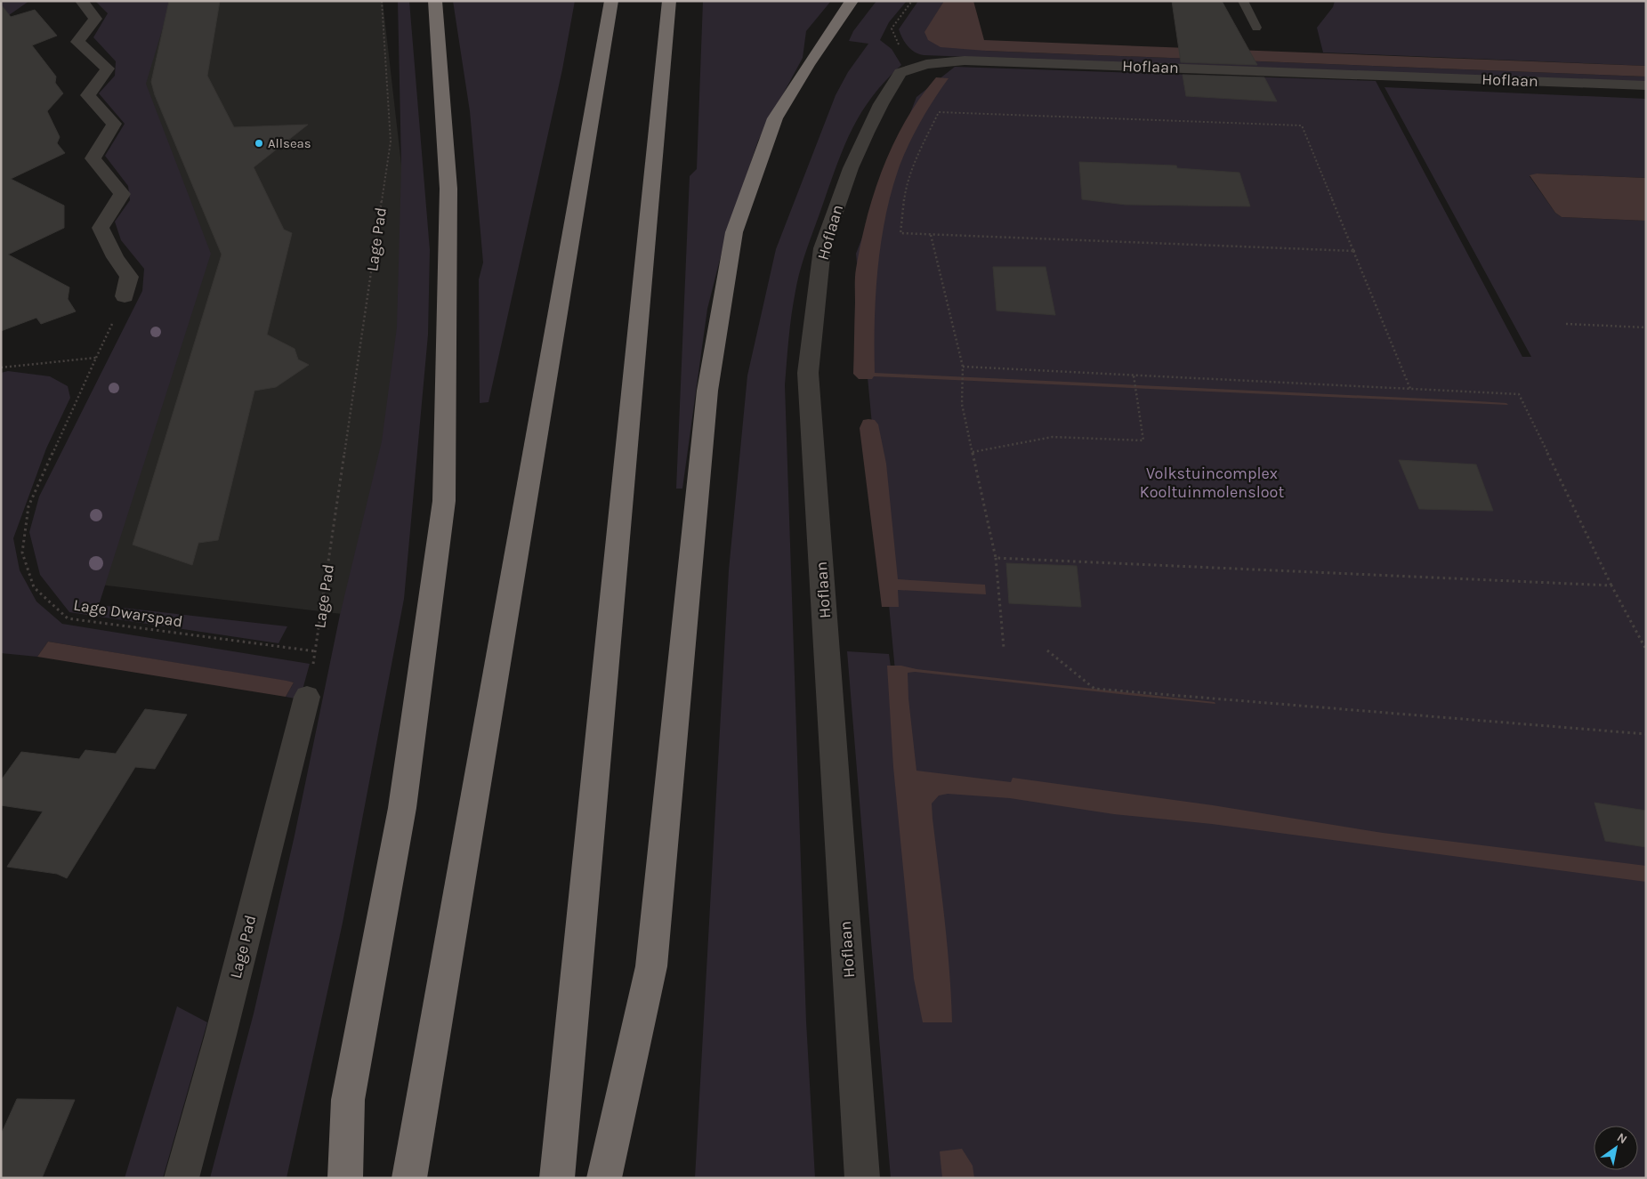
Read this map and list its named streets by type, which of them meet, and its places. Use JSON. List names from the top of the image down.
{
  "streets": {
    "street": ["Hoflaan", "Lage Pad"],
    "path": ["Lage Dwarspad"]
  },
  "crossings": [
    ["Lage Pad", "Lage Dwarspad"]
  ],
  "parks": ["Volkstuincomplex Kooltuinmolensloot"],
  "places": ["Allseas"],
  "north": "top right"
}
